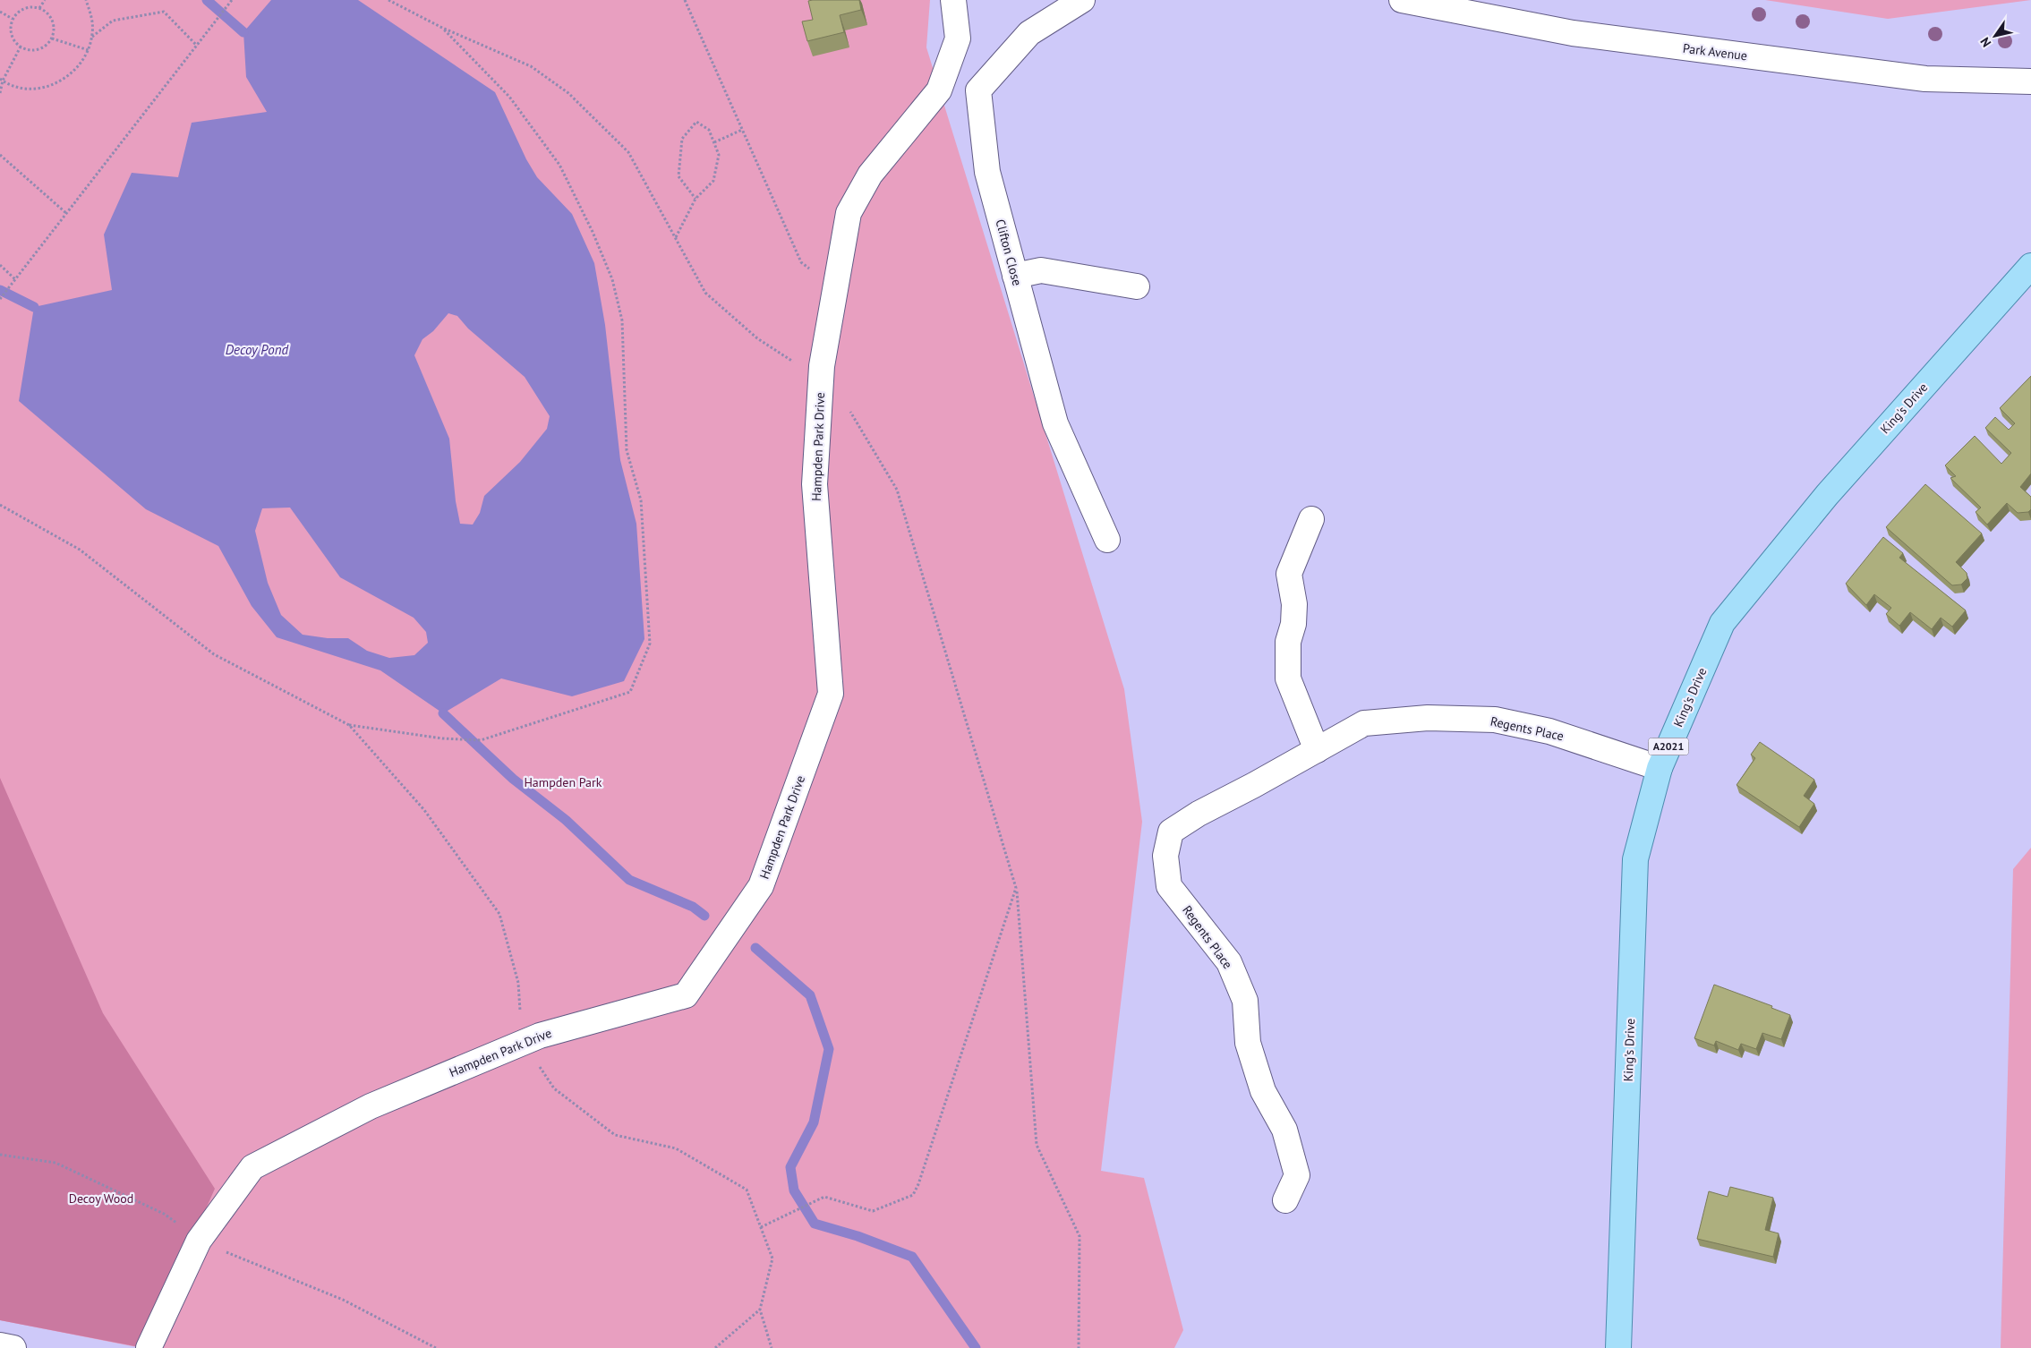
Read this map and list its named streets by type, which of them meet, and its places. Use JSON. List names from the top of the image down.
{
  "streets": {
    "main road": ["King's Drive", "A2021"],
    "street": [
      "Park Avenue",
      "Clifton Close",
      "Hampden Park Drive",
      "Regents Place"
    ]
  },
  "crossings": [
    ["King's Drive", "Regents Place"]
  ],
  "water": ["Decoy Pond"],
  "parks": ["Hampden Park", "Decoy Wood"],
  "north": "bottom left"
}
